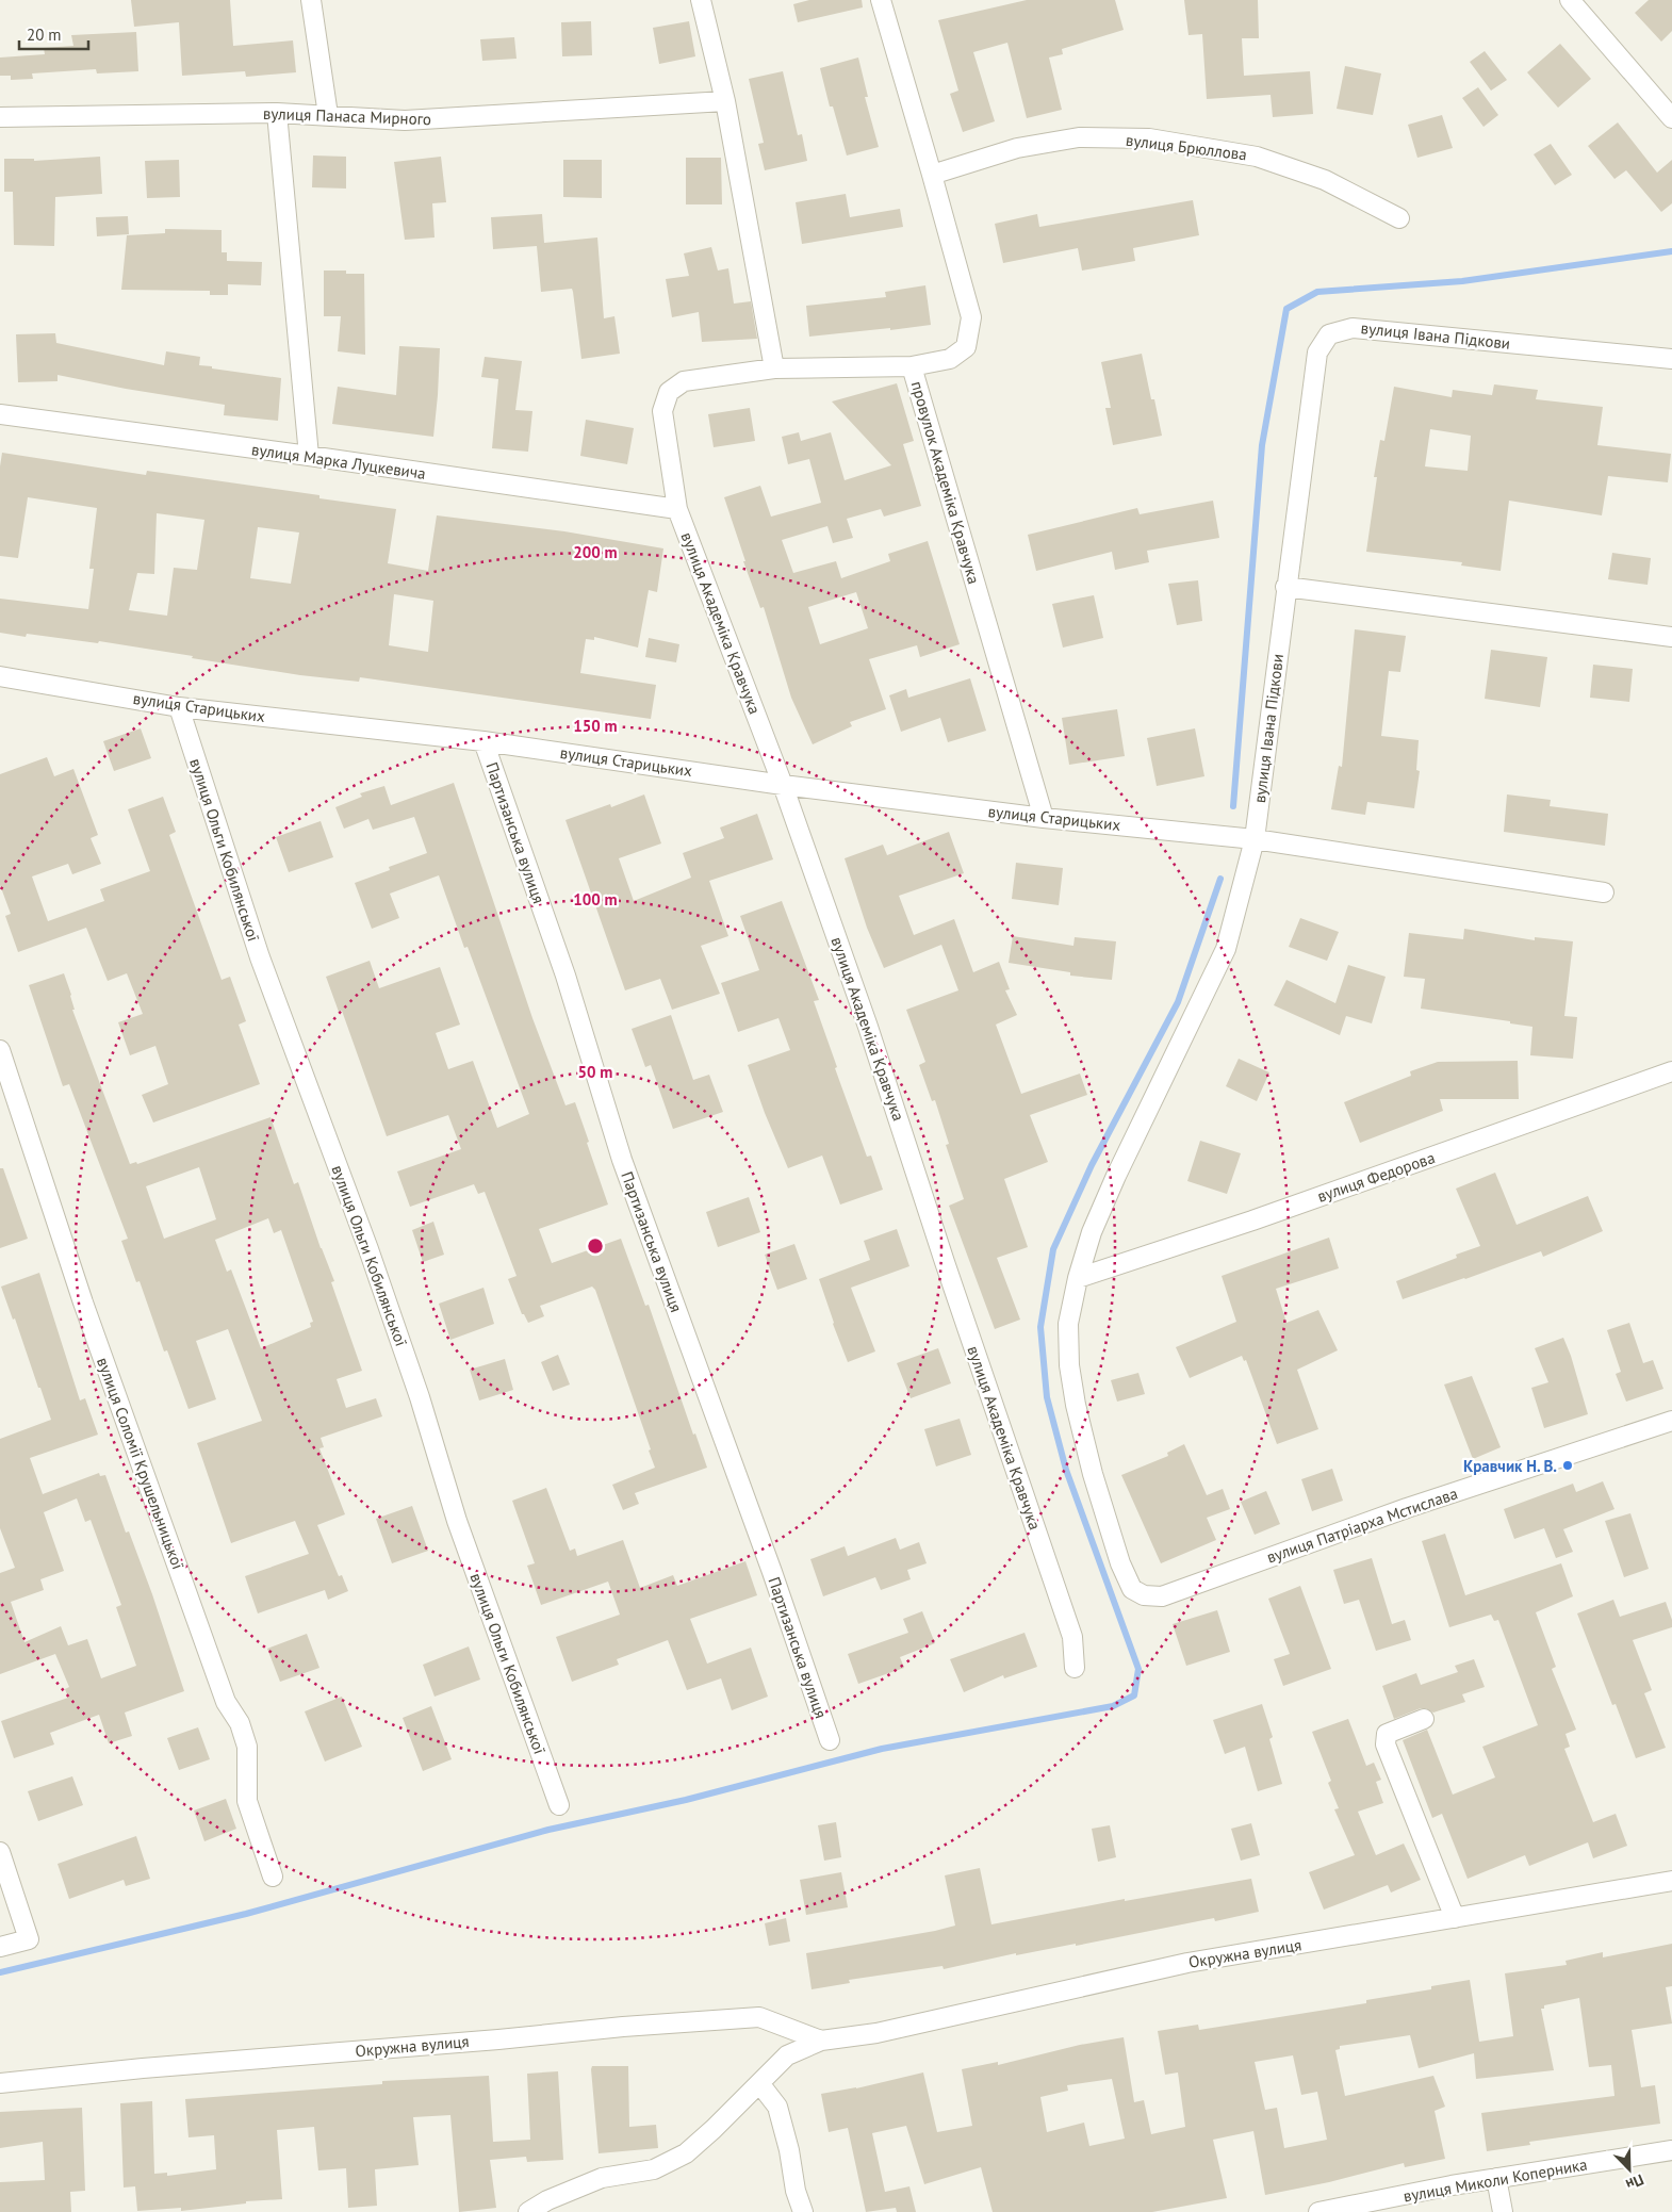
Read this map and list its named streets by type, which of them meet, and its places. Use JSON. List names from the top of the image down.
{
  "streets": {
    "street": [
      "вулиця Панаса Мирного",
      "вулиця Брюллова",
      "вулиця Івана Підкови",
      "вулиця Марка Луцкевича",
      "провулок Академіка Кравчука",
      "вулиця Академіка Кравчука",
      "вулиця Старицьких",
      "Партизанська вулиця",
      "вулиця Ольги Кобилянської",
      "вулиця Федорова",
      "вулиця Соломії Крушельницької",
      "вулиця Патріарха Мстислава",
      "Окружна вулиця",
      "вулиця Миколи Коперника"
    ]
  },
  "crossings": [
    ["вулиця Брюллова", "провулок Академіка Кравчука"],
    ["вулиця Івана Підкови", "вулиця Старицьких"],
    ["вулиця Івана Підкови", "вулиця Федорова"],
    ["вулиця Івана Підкови", "вулиця Патріарха Мстислава"],
    ["вулиця Марка Луцкевича", "вулиця Академіка Кравчука"],
    ["провулок Академіка Кравчука", "вулиця Старицьких"],
    ["вулиця Академіка Кравчука", "вулиця Старицьких"],
    ["вулиця Старицьких", "Партизанська вулиця"],
    ["вулиця Старицьких", "вулиця Ольги Кобилянської"]
  ],
  "places": ["Кравчик Н. В."],
  "scale_bar": "20 m",
  "north": "bottom right",
  "rings": [
    "200 m",
    "150 m",
    "100 m",
    "50 m"
  ]
}
